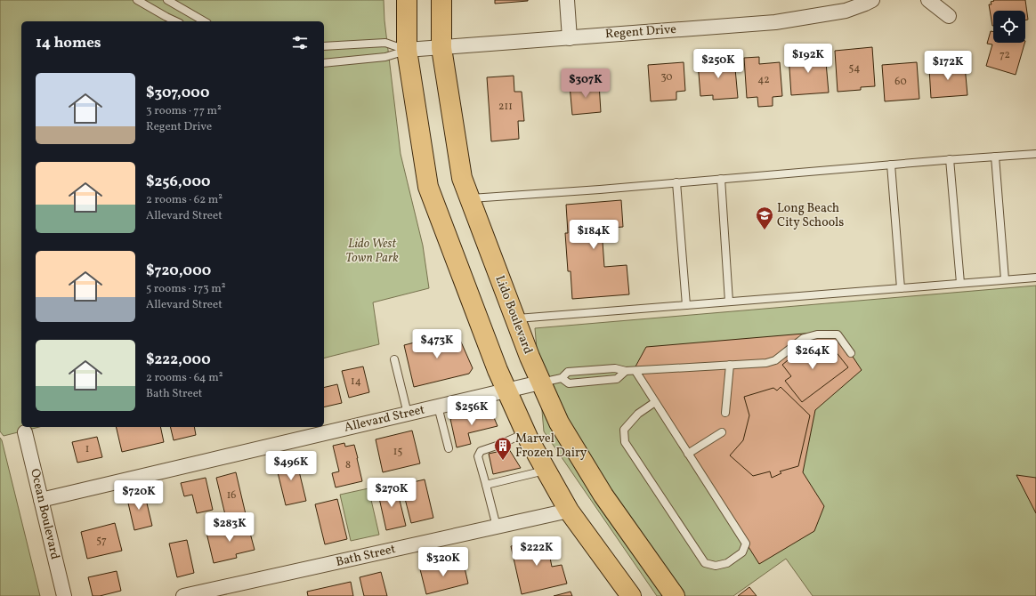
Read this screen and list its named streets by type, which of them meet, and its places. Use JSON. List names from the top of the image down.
{
  "streets": {
    "highway": ["Lido Boulevard"],
    "street": [
      "Regent Drive",
      "Allevard Street",
      "Ocean Boulevard",
      "Bath Street"
    ]
  },
  "crossings": [
    ["Regent Drive", "Lido Boulevard"],
    ["Lido Boulevard", "Allevard Street"],
    ["Allevard Street", "Ocean Boulevard"]
  ],
  "parks": ["Lido West Town Park"],
  "places": {
    "school or university": ["Long Beach City Schools"],
    "building": ["Marvel Frozen Dairy"]
  },
  "house_numbers": [
    "72",
    "54",
    "30",
    "42",
    "60",
    "211",
    "14",
    "1",
    "15",
    "8",
    "16",
    "57"
  ],
  "page": {
    "heading": "14 homes",
    "price": [
      "$192K",
      "$250K",
      "$172K",
      "$307K",
      "$184K",
      "$473K",
      "$264K",
      "$256K",
      "$496K",
      "$270K",
      "$720K",
      "$283K",
      "$222K",
      "$320K"
    ],
    "list": [
      {
        "name": "$307,000",
        "note": "3 rooms · 77 m² · Regent Drive"
      },
      {
        "name": "$256,000",
        "note": "2 rooms · 62 m² · Allevard Street"
      },
      {
        "name": "$720,000",
        "note": "5 rooms · 173 m² · Allevard Street"
      },
      {
        "name": "$222,000",
        "note": "2 rooms · 64 m² · Bath Street"
      }
    ]
  }
}
